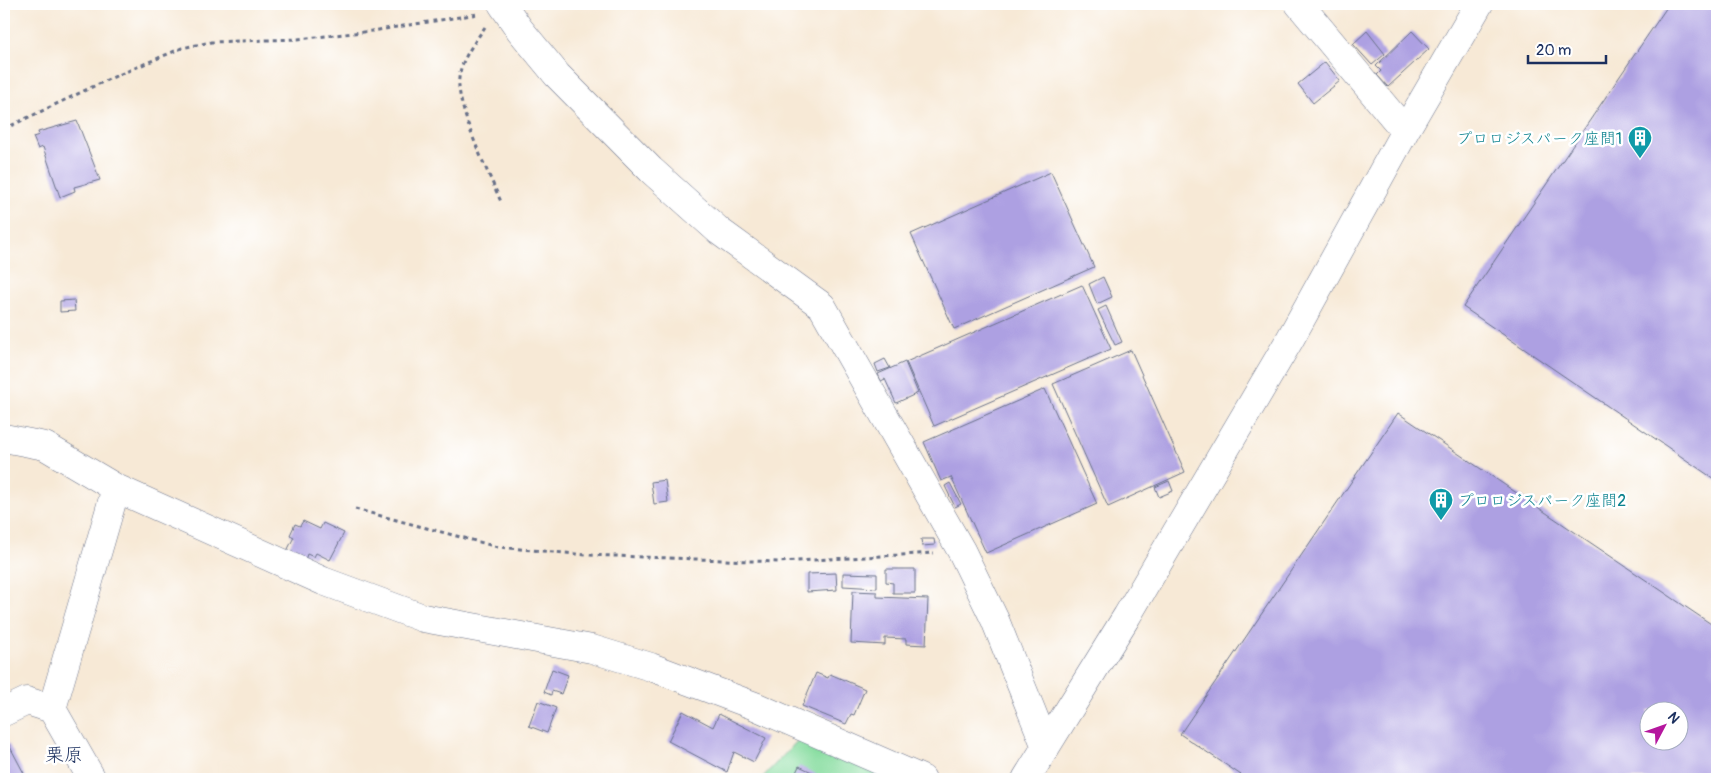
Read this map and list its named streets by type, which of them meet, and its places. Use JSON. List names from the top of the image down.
{
  "districts": ["栗原"],
  "places": {
    "building": ["プロロジスパーク座間1", "プロロジスパーク座間2"]
  },
  "scale_bar": "20 m",
  "north": "top right"
}
